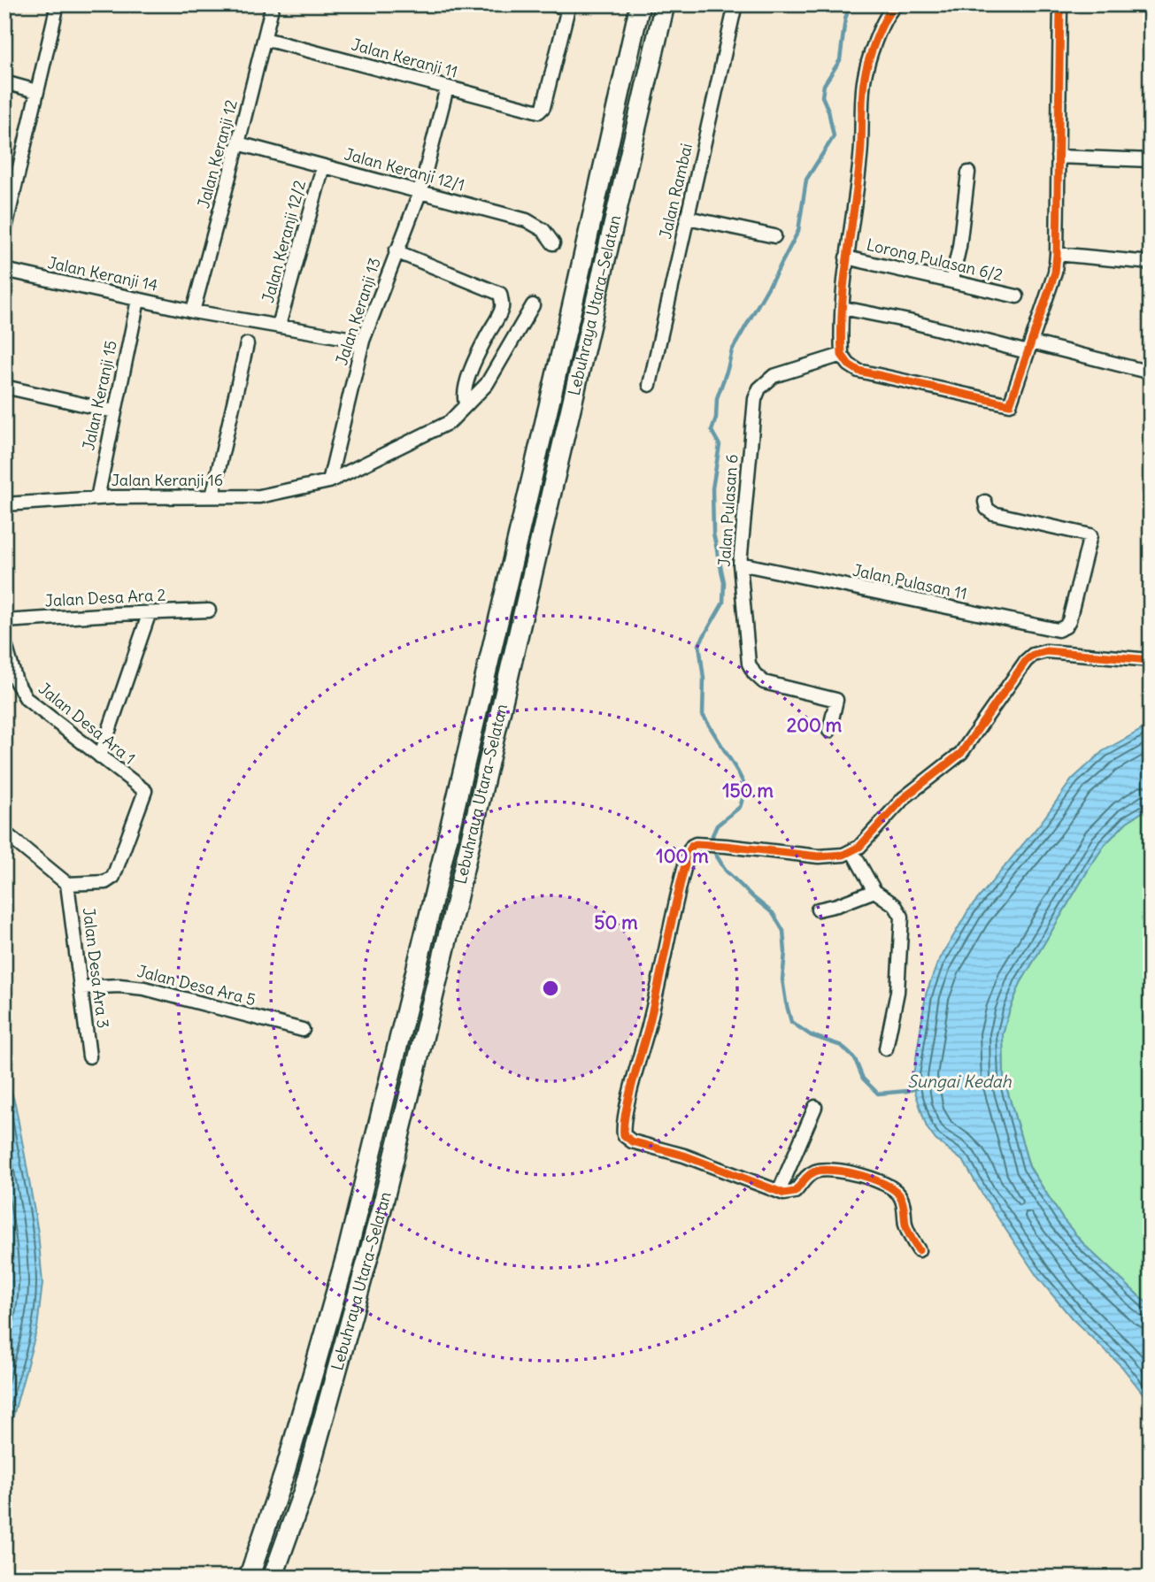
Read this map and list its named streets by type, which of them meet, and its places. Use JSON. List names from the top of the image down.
{
  "streets": {
    "highway": ["Lebuhraya Utara–Selatan"],
    "street": [
      "Jalan Keranji 11",
      "Jalan Keranji 12",
      "Jalan Keranji 12/1",
      "Jalan Rambai",
      "Jalan Keranji 12/2",
      "Lorong Pulasan 6/2",
      "Jalan Keranji 14",
      "Jalan Keranji 13",
      "Jalan Keranji 15",
      "Jalan Keranji 16",
      "Jalan Pulasan 6",
      "Jalan Pulasan 11",
      "Jalan Desa Ara 2",
      "Jalan Desa Ara 1",
      "Jalan Desa Ara 3",
      "Jalan Desa Ara 5"
    ]
  },
  "crossings": [
    ["Jalan Keranji 11", "Jalan Keranji 12"],
    ["Jalan Keranji 11", "Jalan Keranji 13"],
    ["Jalan Keranji 12", "Jalan Keranji 12/1"],
    ["Jalan Keranji 12", "Jalan Keranji 14"],
    ["Jalan Keranji 12/1", "Jalan Keranji 12/2"],
    ["Jalan Keranji 12/1", "Jalan Keranji 13"],
    ["Jalan Keranji 12/2", "Jalan Keranji 14"],
    ["Jalan Keranji 14", "Jalan Keranji 13"],
    ["Jalan Keranji 14", "Jalan Keranji 15"],
    ["Jalan Keranji 13", "Jalan Keranji 16"],
    ["Jalan Keranji 15", "Jalan Keranji 16"],
    ["Jalan Pulasan 6", "Jalan Pulasan 11"],
    ["Jalan Desa Ara 1", "Jalan Desa Ara 3"],
    ["Jalan Desa Ara 3", "Jalan Desa Ara 5"]
  ],
  "water": ["Sungai Kedah"],
  "rings": [
    "200 m",
    "150 m",
    "100 m",
    "50 m"
  ]
}
